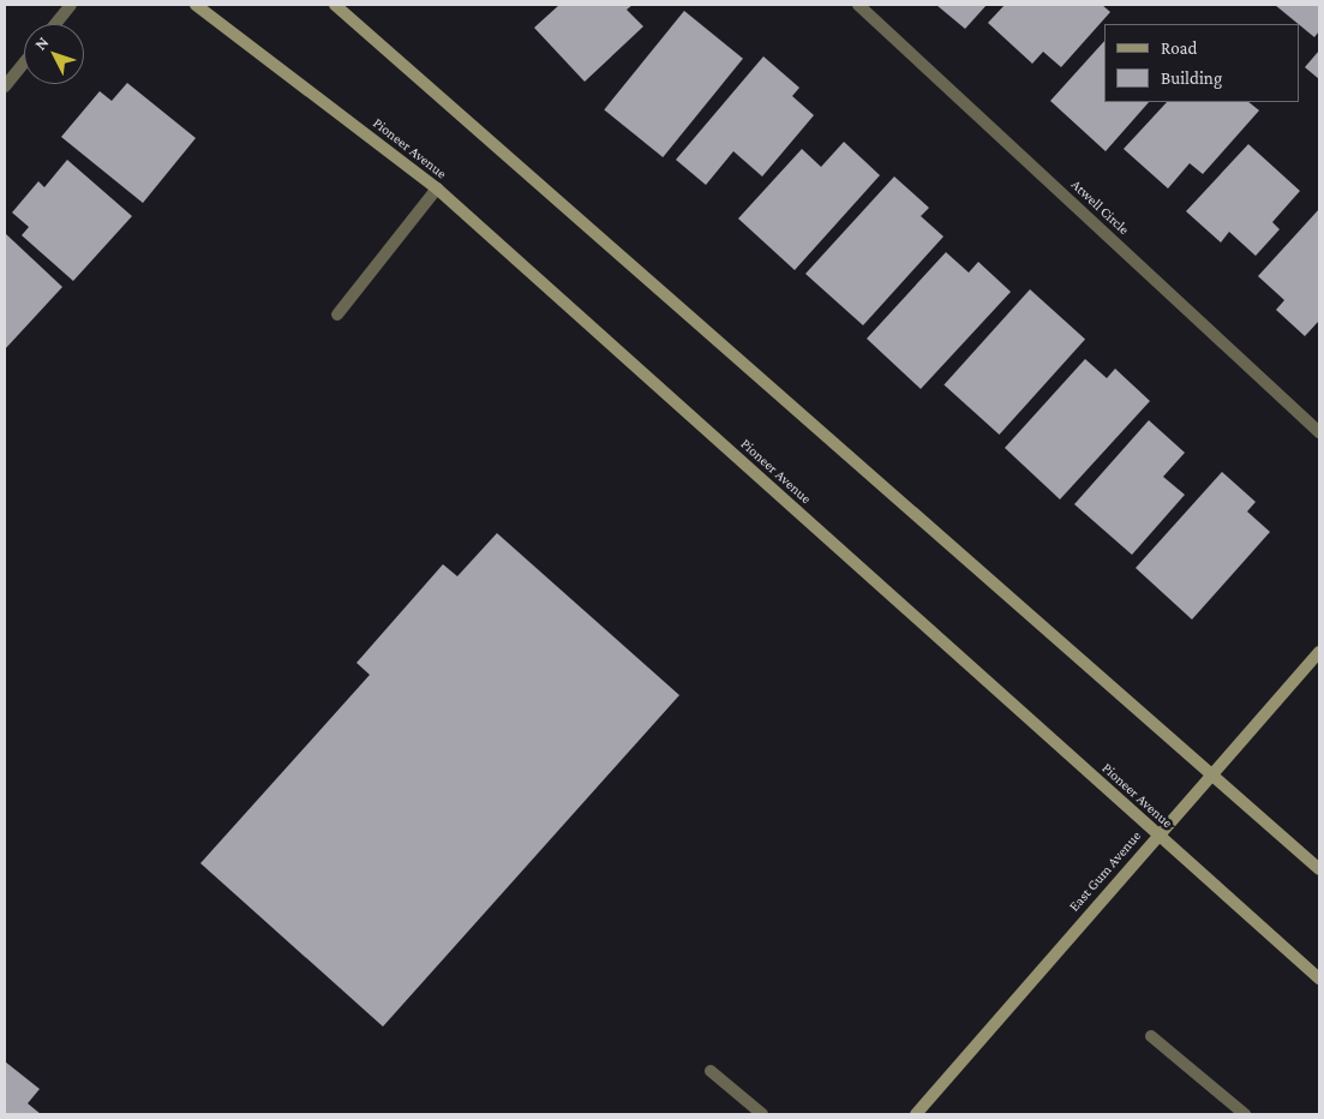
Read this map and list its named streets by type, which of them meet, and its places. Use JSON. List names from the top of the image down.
{
  "streets": {
    "main road": ["Pioneer Avenue", "East Gum Avenue"],
    "street": ["Atwell Circle"]
  },
  "crossings": [
    ["Pioneer Avenue", "East Gum Avenue"]
  ],
  "legend": ["Road", "Building"],
  "north": "top left"
}
